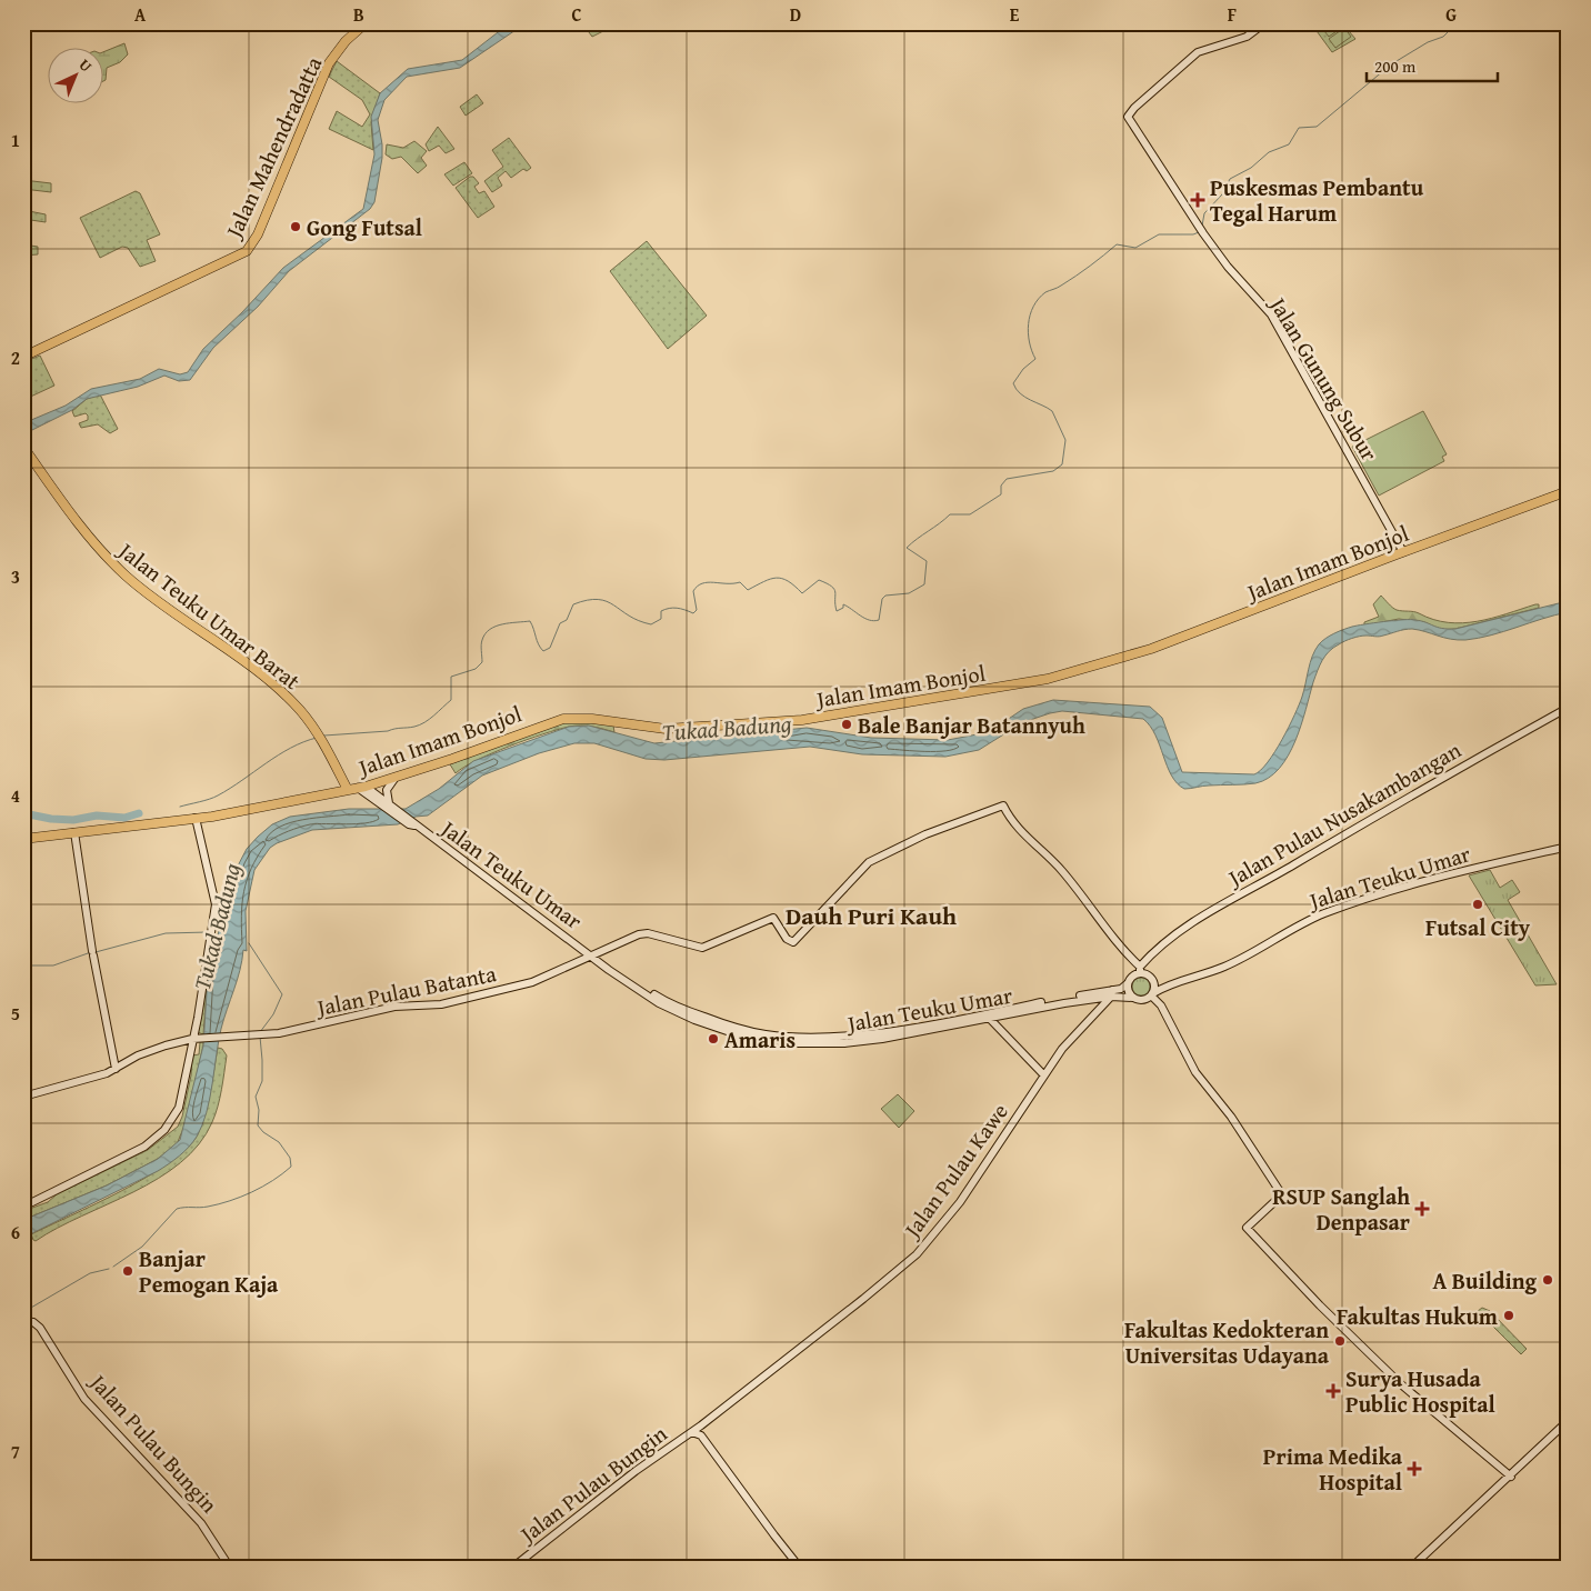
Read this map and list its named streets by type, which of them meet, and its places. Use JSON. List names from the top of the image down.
{
  "streets": {
    "highway": ["Jalan Mahendradatta", "Jalan Imam Bonjol", "Jalan Teuku Umar Barat"],
    "street": [
      "Jalan Gunung Subur",
      "Jalan Pulau Nusakambangan",
      "Jalan Teuku Umar",
      "Jalan Pulau Batanta",
      "Jalan Pulau Kawe",
      "Jalan Pulau Bungin"
    ]
  },
  "crossings": [
    ["Jalan Gunung Subur", "Jalan Imam Bonjol"],
    ["Jalan Imam Bonjol", "Jalan Teuku Umar Barat"],
    ["Jalan Imam Bonjol", "Jalan Teuku Umar"],
    ["Jalan Pulau Nusakambangan", "Jalan Teuku Umar"],
    ["Jalan Pulau Nusakambangan", "Jalan Pulau Batanta"],
    ["Jalan Teuku Umar", "Jalan Pulau Batanta"],
    ["Jalan Teuku Umar", "Jalan Pulau Kawe"],
    ["Jalan Pulau Kawe", "Jalan Pulau Bungin"]
  ],
  "districts": ["Dauh Puri Kauh"],
  "water": ["Tukad Badung"],
  "places": {
    "health": [
      "Puskesmas Pembantu Tegal Harum",
      "RSUP Sanglah Denpasar",
      "Surya Husada Public Hospital",
      "Prima Medika Hospital"
    ],
    "other": [
      "Gong Futsal",
      "Bale Banjar Batannyuh",
      "Futsal City",
      "Amaris",
      "Banjar Pemogan Kaja",
      "A Building",
      "Fakultas Hukum",
      "Fakultas Kedokteran Universitas Udayana"
    ]
  },
  "scale_bar": "200 m",
  "north": "top right",
  "grid": {
    "columns": [
      "A",
      "B",
      "C",
      "D",
      "E",
      "F",
      "G"
    ],
    "rows": [
      "1",
      "2",
      "3",
      "4",
      "5",
      "6",
      "7"
    ]
  }
}
